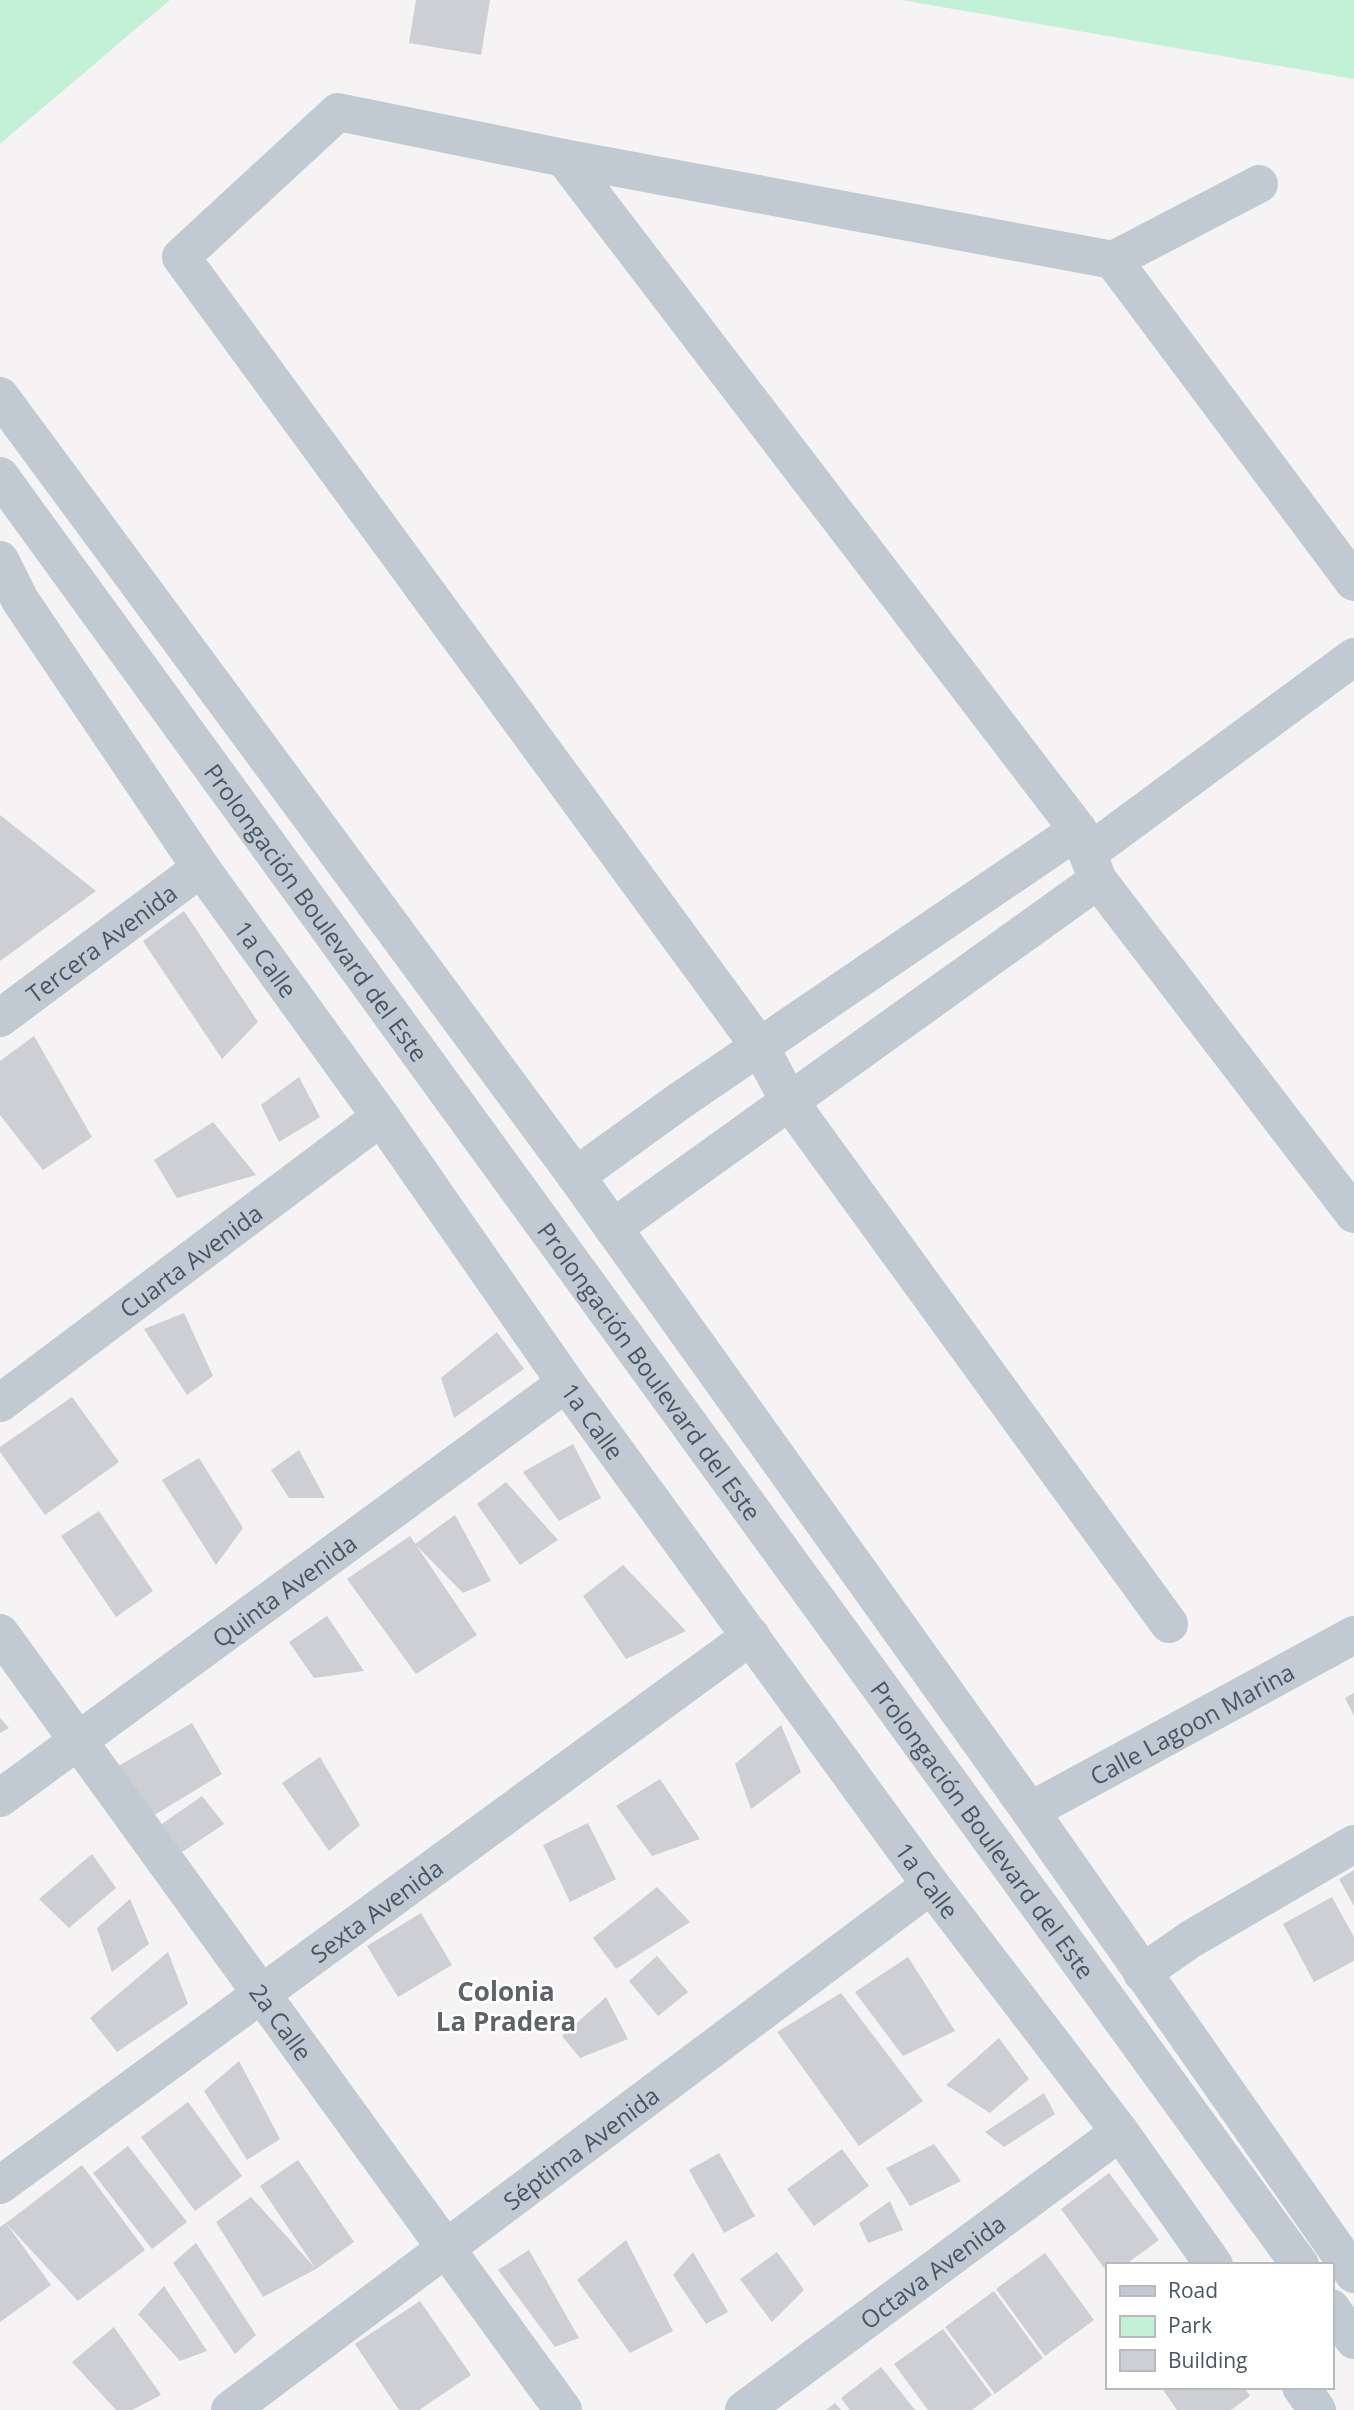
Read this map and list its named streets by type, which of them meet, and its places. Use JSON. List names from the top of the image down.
{
  "streets": {
    "street": [
      "Prolongación Boulevard del Este",
      "Tercera Avenida",
      "1a Calle",
      "Cuarta Avenida",
      "Quinta Avenida",
      "Calle Lagoon Marina",
      "Sexta Avenida",
      "2a Calle",
      "Séptima Avenida",
      "Octava Avenida"
    ]
  },
  "crossings": [
    ["Tercera Avenida", "1a Calle"],
    ["1a Calle", "Cuarta Avenida"],
    ["1a Calle", "Quinta Avenida"],
    ["1a Calle", "Sexta Avenida"],
    ["1a Calle", "Séptima Avenida"],
    ["1a Calle", "Octava Avenida"],
    ["Quinta Avenida", "2a Calle"],
    ["Sexta Avenida", "2a Calle"],
    ["2a Calle", "Séptima Avenida"]
  ],
  "districts": ["Colonia La Pradera"],
  "legend": ["Road", "Park", "Building"]
}
